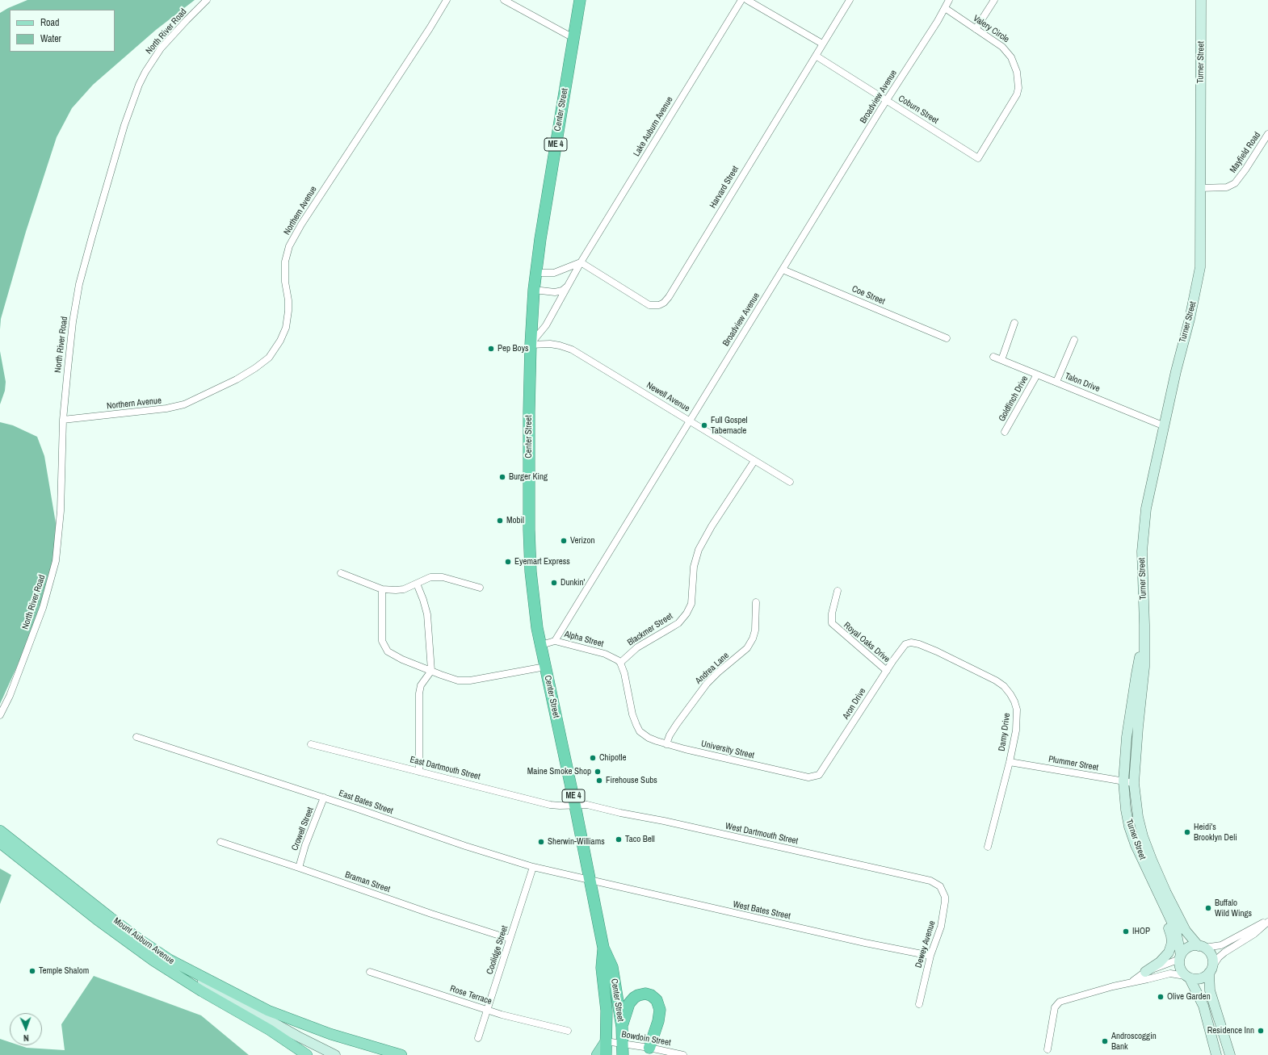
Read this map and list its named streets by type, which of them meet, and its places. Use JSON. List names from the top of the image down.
{
  "streets": {
    "highway": ["Center Street", "ME 4"],
    "main road": ["Turner Street", "Mount Auburn Avenue"],
    "street": [
      "Valery Circle",
      "North River Road",
      "Broadview Avenue",
      "Coburn Street",
      "Lake Auburn Avenue",
      "Mayfield Road",
      "Harvard Street",
      "Northern Avenue",
      "Coe Street",
      "Talon Drive",
      "Newell Avenue",
      "Goldfinch Drive",
      "Blackmer Street",
      "Alpha Street",
      "Royal Oaks Drive",
      "Andrea Lane",
      "Aron Drive",
      "Damy Drive",
      "University Street",
      "Plummer Street",
      "East Dartmouth Street",
      "East Bates Street",
      "Crowell Street",
      "West Dartmouth Street",
      "Braman Street",
      "West Bates Street",
      "Dewey Avenue",
      "Coolidge Street",
      "Rose Terrace",
      "Bowdoin Street"
    ]
  },
  "crossings": [
    ["Valery Circle", "Broadview Avenue"],
    ["Valery Circle", "Coburn Street"],
    ["North River Road", "Northern Avenue"],
    ["Turner Street", "Mayfield Road"],
    ["Turner Street", "Talon Drive"],
    ["Turner Street", "Plummer Street"],
    ["Broadview Avenue", "Coburn Street"],
    ["Broadview Avenue", "Coe Street"],
    ["Broadview Avenue", "Newell Avenue"],
    ["Broadview Avenue", "Alpha Street"],
    ["Center Street", "Lake Auburn Avenue"],
    ["Center Street", "Newell Avenue"],
    ["Center Street", "Alpha Street"],
    ["Center Street", "East Dartmouth Street"],
    ["Center Street", "East Bates Street"],
    ["Center Street", "West Dartmouth Street"],
    ["Center Street", "West Bates Street"],
    ["Center Street", "Bowdoin Street"],
    ["Coburn Street", "Harvard Street"],
    ["Lake Auburn Avenue", "Harvard Street"],
    ["Lake Auburn Avenue", "Newell Avenue"],
    ["Talon Drive", "Goldfinch Drive"],
    ["Newell Avenue", "Blackmer Street"],
    ["Blackmer Street", "Alpha Street"],
    ["Blackmer Street", "University Street"],
    ["Alpha Street", "University Street"],
    ["Royal Oaks Drive", "Aron Drive"],
    ["Andrea Lane", "University Street"],
    ["Aron Drive", "Damy Drive"],
    ["Aron Drive", "University Street"],
    ["Damy Drive", "Plummer Street"],
    ["East Dartmouth Street", "West Dartmouth Street"],
    ["East Bates Street", "Crowell Street"],
    ["East Bates Street", "West Bates Street"],
    ["East Bates Street", "Coolidge Street"],
    ["Crowell Street", "Braman Street"],
    ["West Dartmouth Street", "Dewey Avenue"],
    ["Braman Street", "Coolidge Street"],
    ["West Bates Street", "Dewey Avenue"],
    ["Coolidge Street", "Rose Terrace"]
  ],
  "places": [
    "Pep Boys",
    "Full Gospel Tabernacle",
    "Burger King",
    "Mobil",
    "Verizon",
    "Eyemart Express",
    "Dunkin'",
    "Chipotle",
    "Maine Smoke Shop",
    "Firehouse Subs",
    "Heidi's Brooklyn Deli",
    "Taco Bell",
    "Sherwin-Williams",
    "Buffalo Wild Wings",
    "IHOP",
    "Temple Shalom",
    "Olive Garden",
    "Residence Inn",
    "Androscoggin Bank"
  ],
  "legend": ["Road", "Water"],
  "north": "bottom"
}
